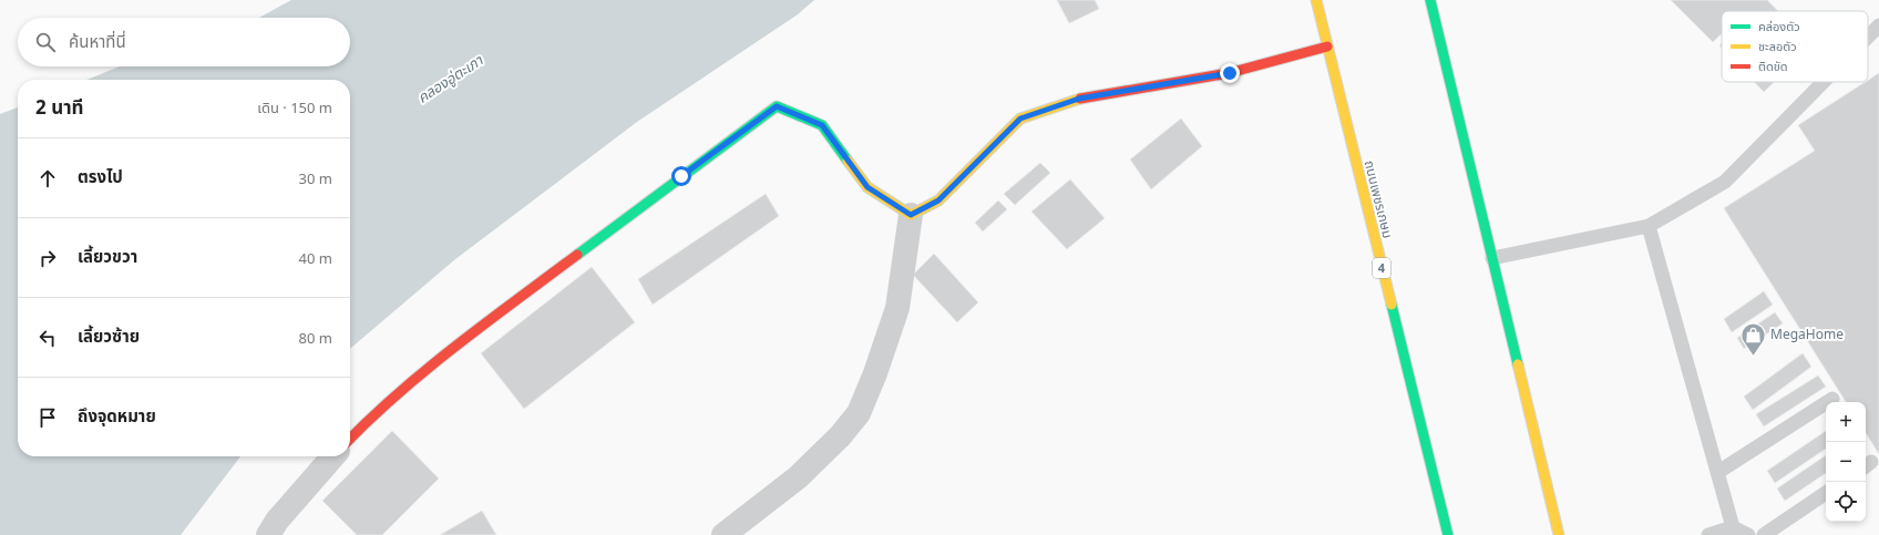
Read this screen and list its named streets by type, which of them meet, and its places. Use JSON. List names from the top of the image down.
{
  "streets": {
    "main road": ["ถนนเพชรเกษม", "4"]
  },
  "water": ["คลองอู่ตะเภา"],
  "places": {
    "shop": ["MegaHome"]
  },
  "legend": ["คล่องตัว", "ชะลอตัว", "ติดขัด"],
  "page": {
    "search": "ค้นหาที่นี่",
    "heading": ["2 นาที", "เดิน · 150 m"],
    "list": [
      ["ตรงไป", "30 m"],
      ["เลี้ยวขวา", "40 m"],
      ["เลี้ยวซ้าย", "80 m"],
      "ถึงจุดหมาย"
    ],
    "map_buttons": ["+", "−"]
  }
}
